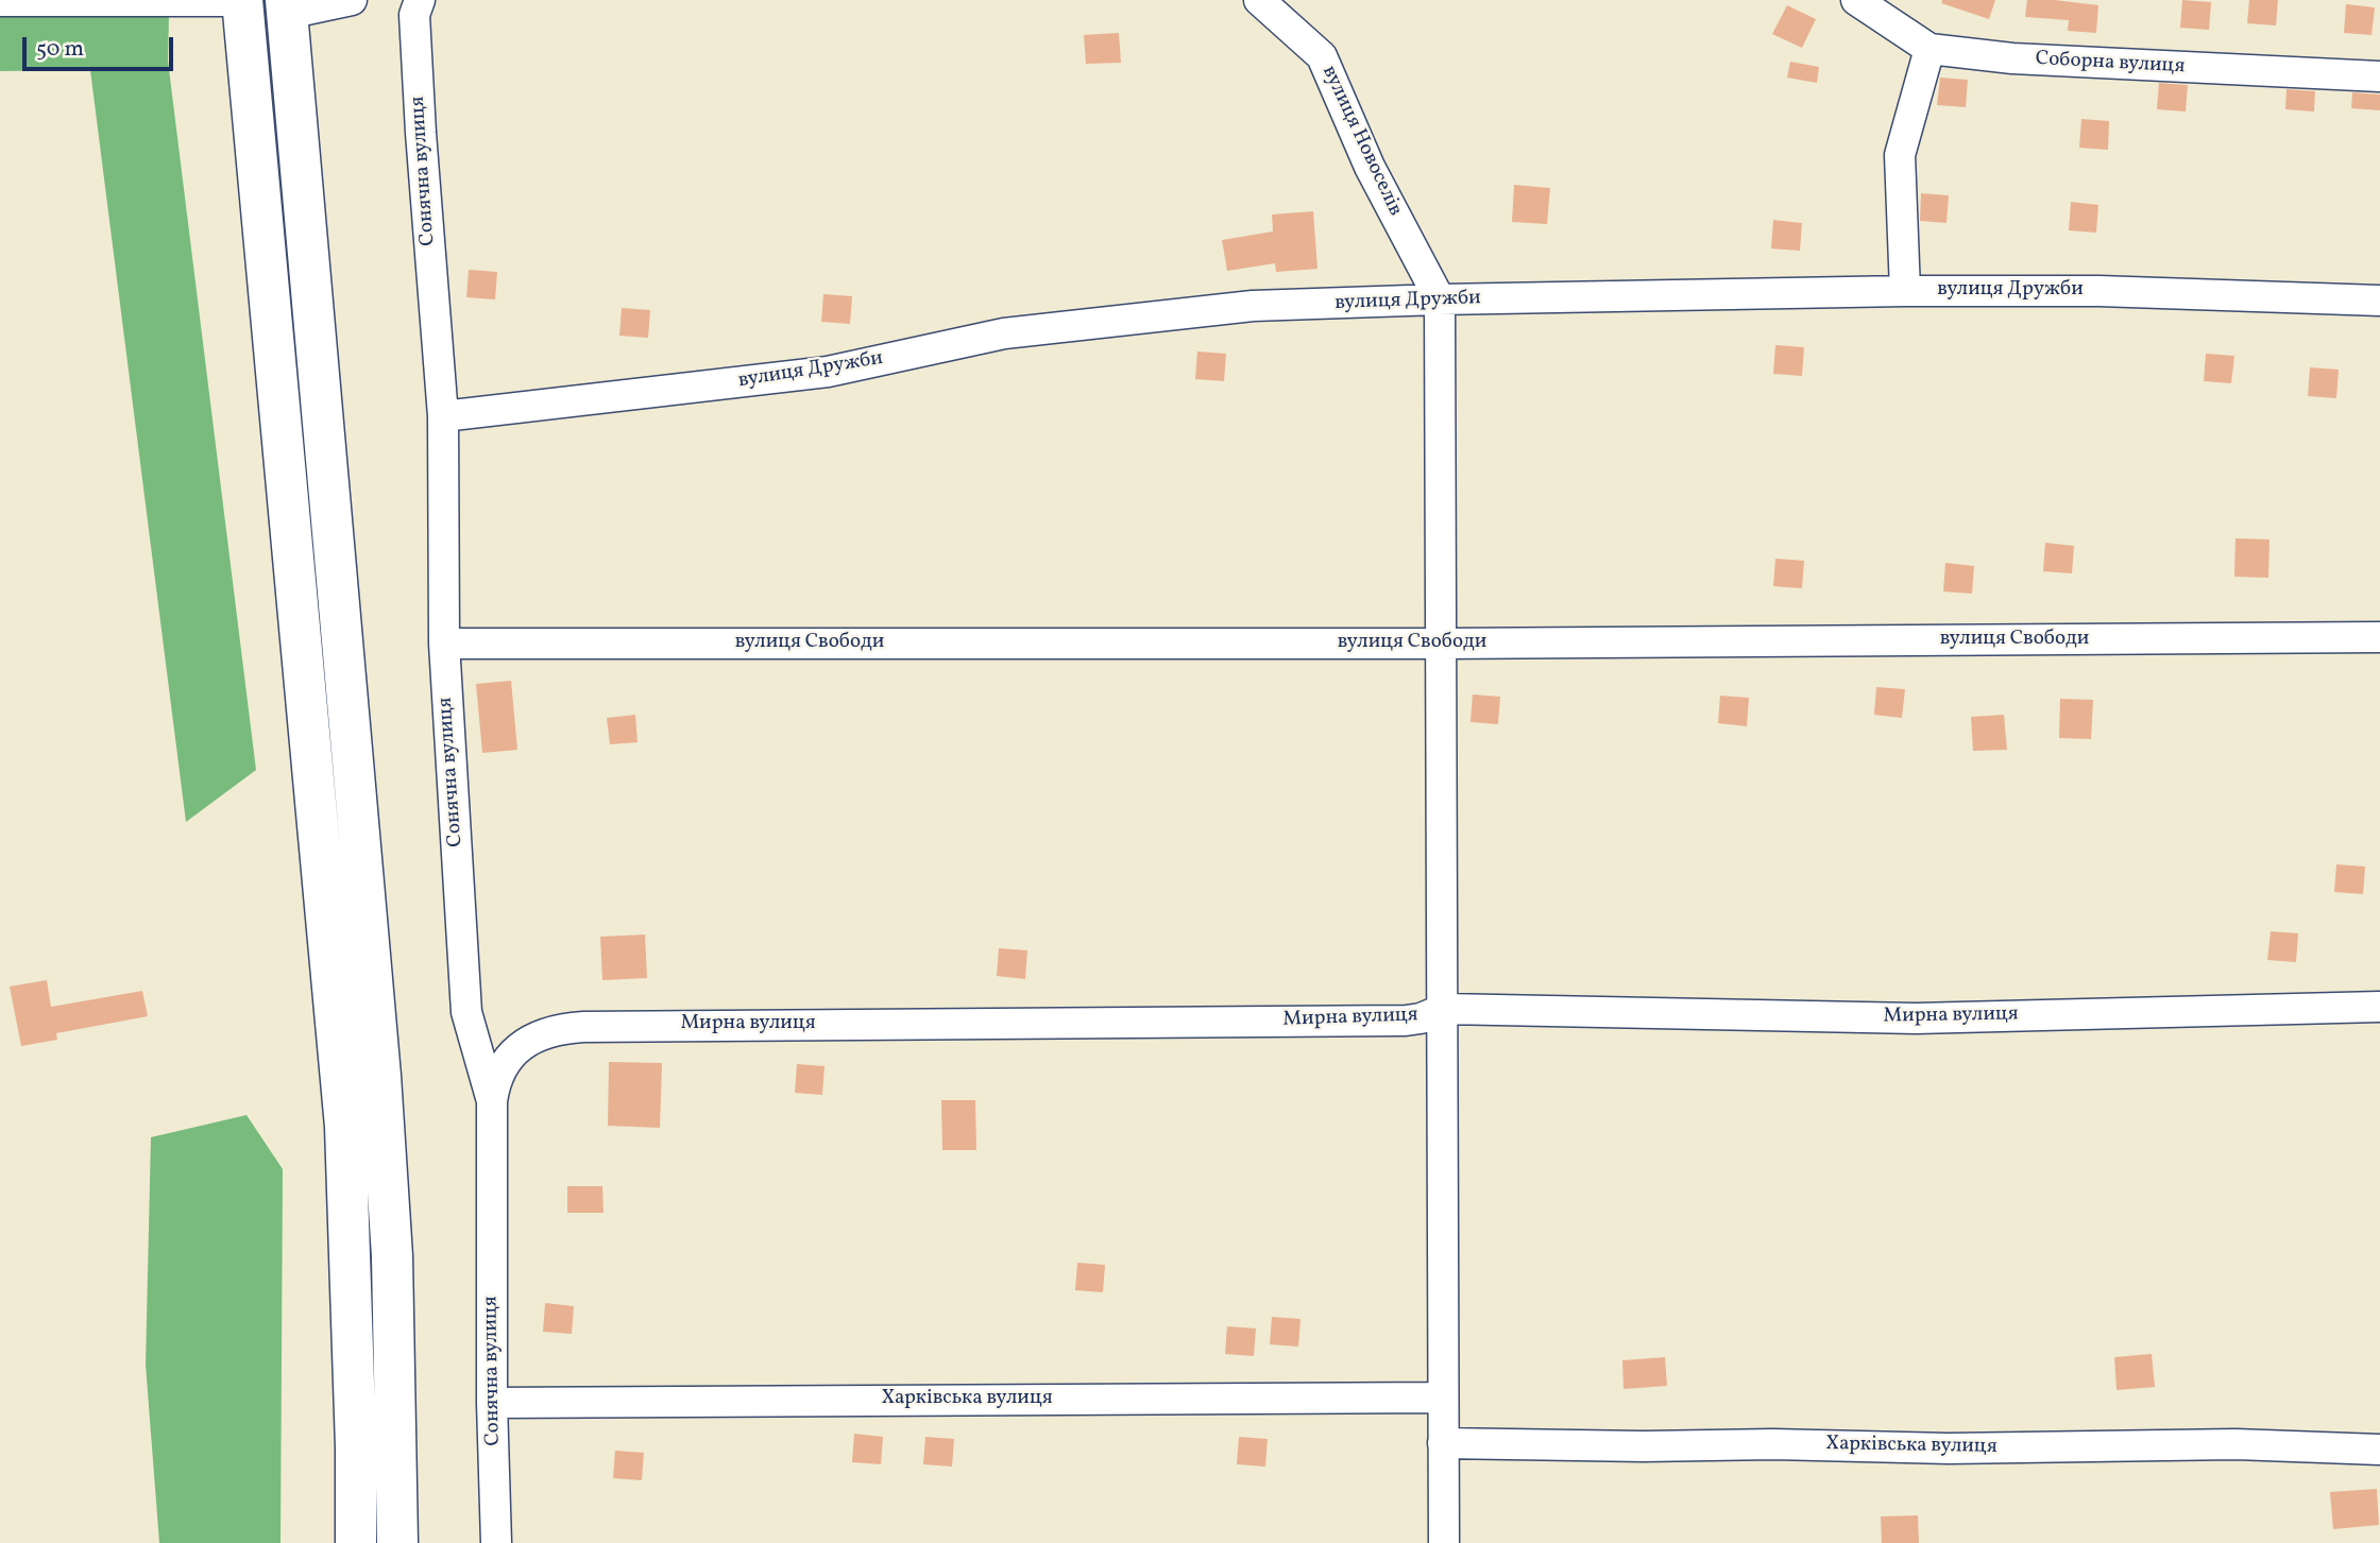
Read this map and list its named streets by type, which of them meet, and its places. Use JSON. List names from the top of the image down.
{
  "streets": {
    "street": [
      "Соборна вулиця",
      "вулиця Новоселів",
      "Сонячна вулиця",
      "вулиця Дружби",
      "вулиця Свободи",
      "Мирна вулиця",
      "Харківська вулиця"
    ]
  },
  "crossings": [
    ["вулиця Новоселів", "вулиця Дружби"],
    ["Сонячна вулиця", "вулиця Дружби"],
    ["Сонячна вулиця", "вулиця Свободи"],
    ["Сонячна вулиця", "Мирна вулиця"],
    ["Сонячна вулиця", "Харківська вулиця"]
  ],
  "scale_bar": "50 m"
}
